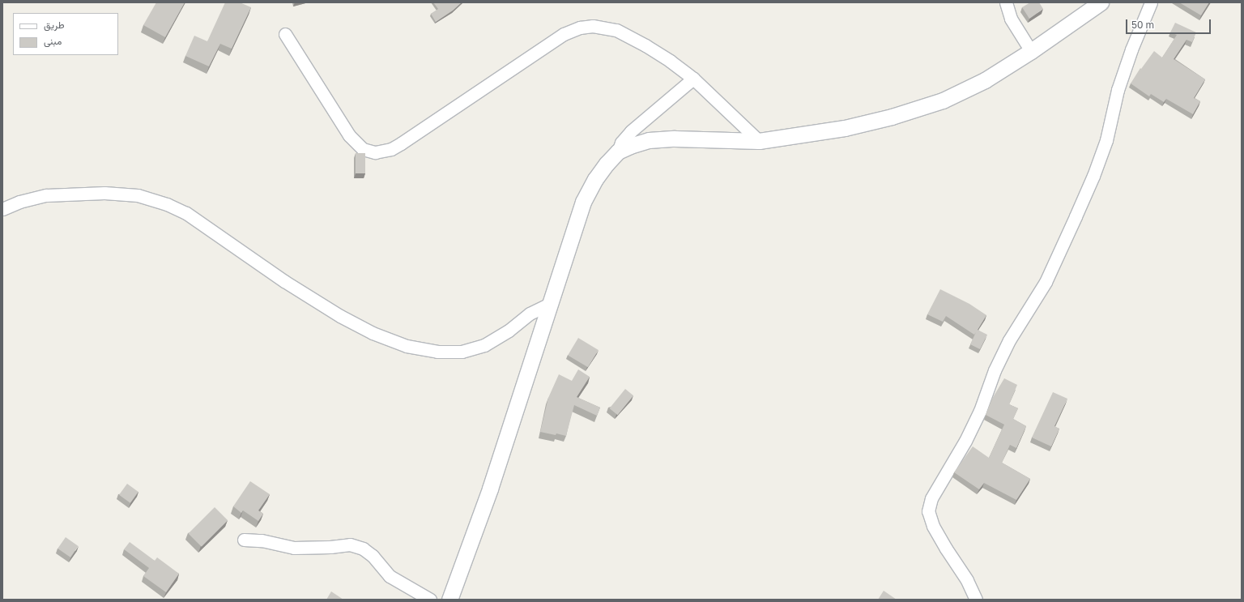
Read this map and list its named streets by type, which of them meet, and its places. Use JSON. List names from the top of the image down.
{
  "legend": ["طريق", "مبنى"],
  "scale_bar": "50 m"
}
